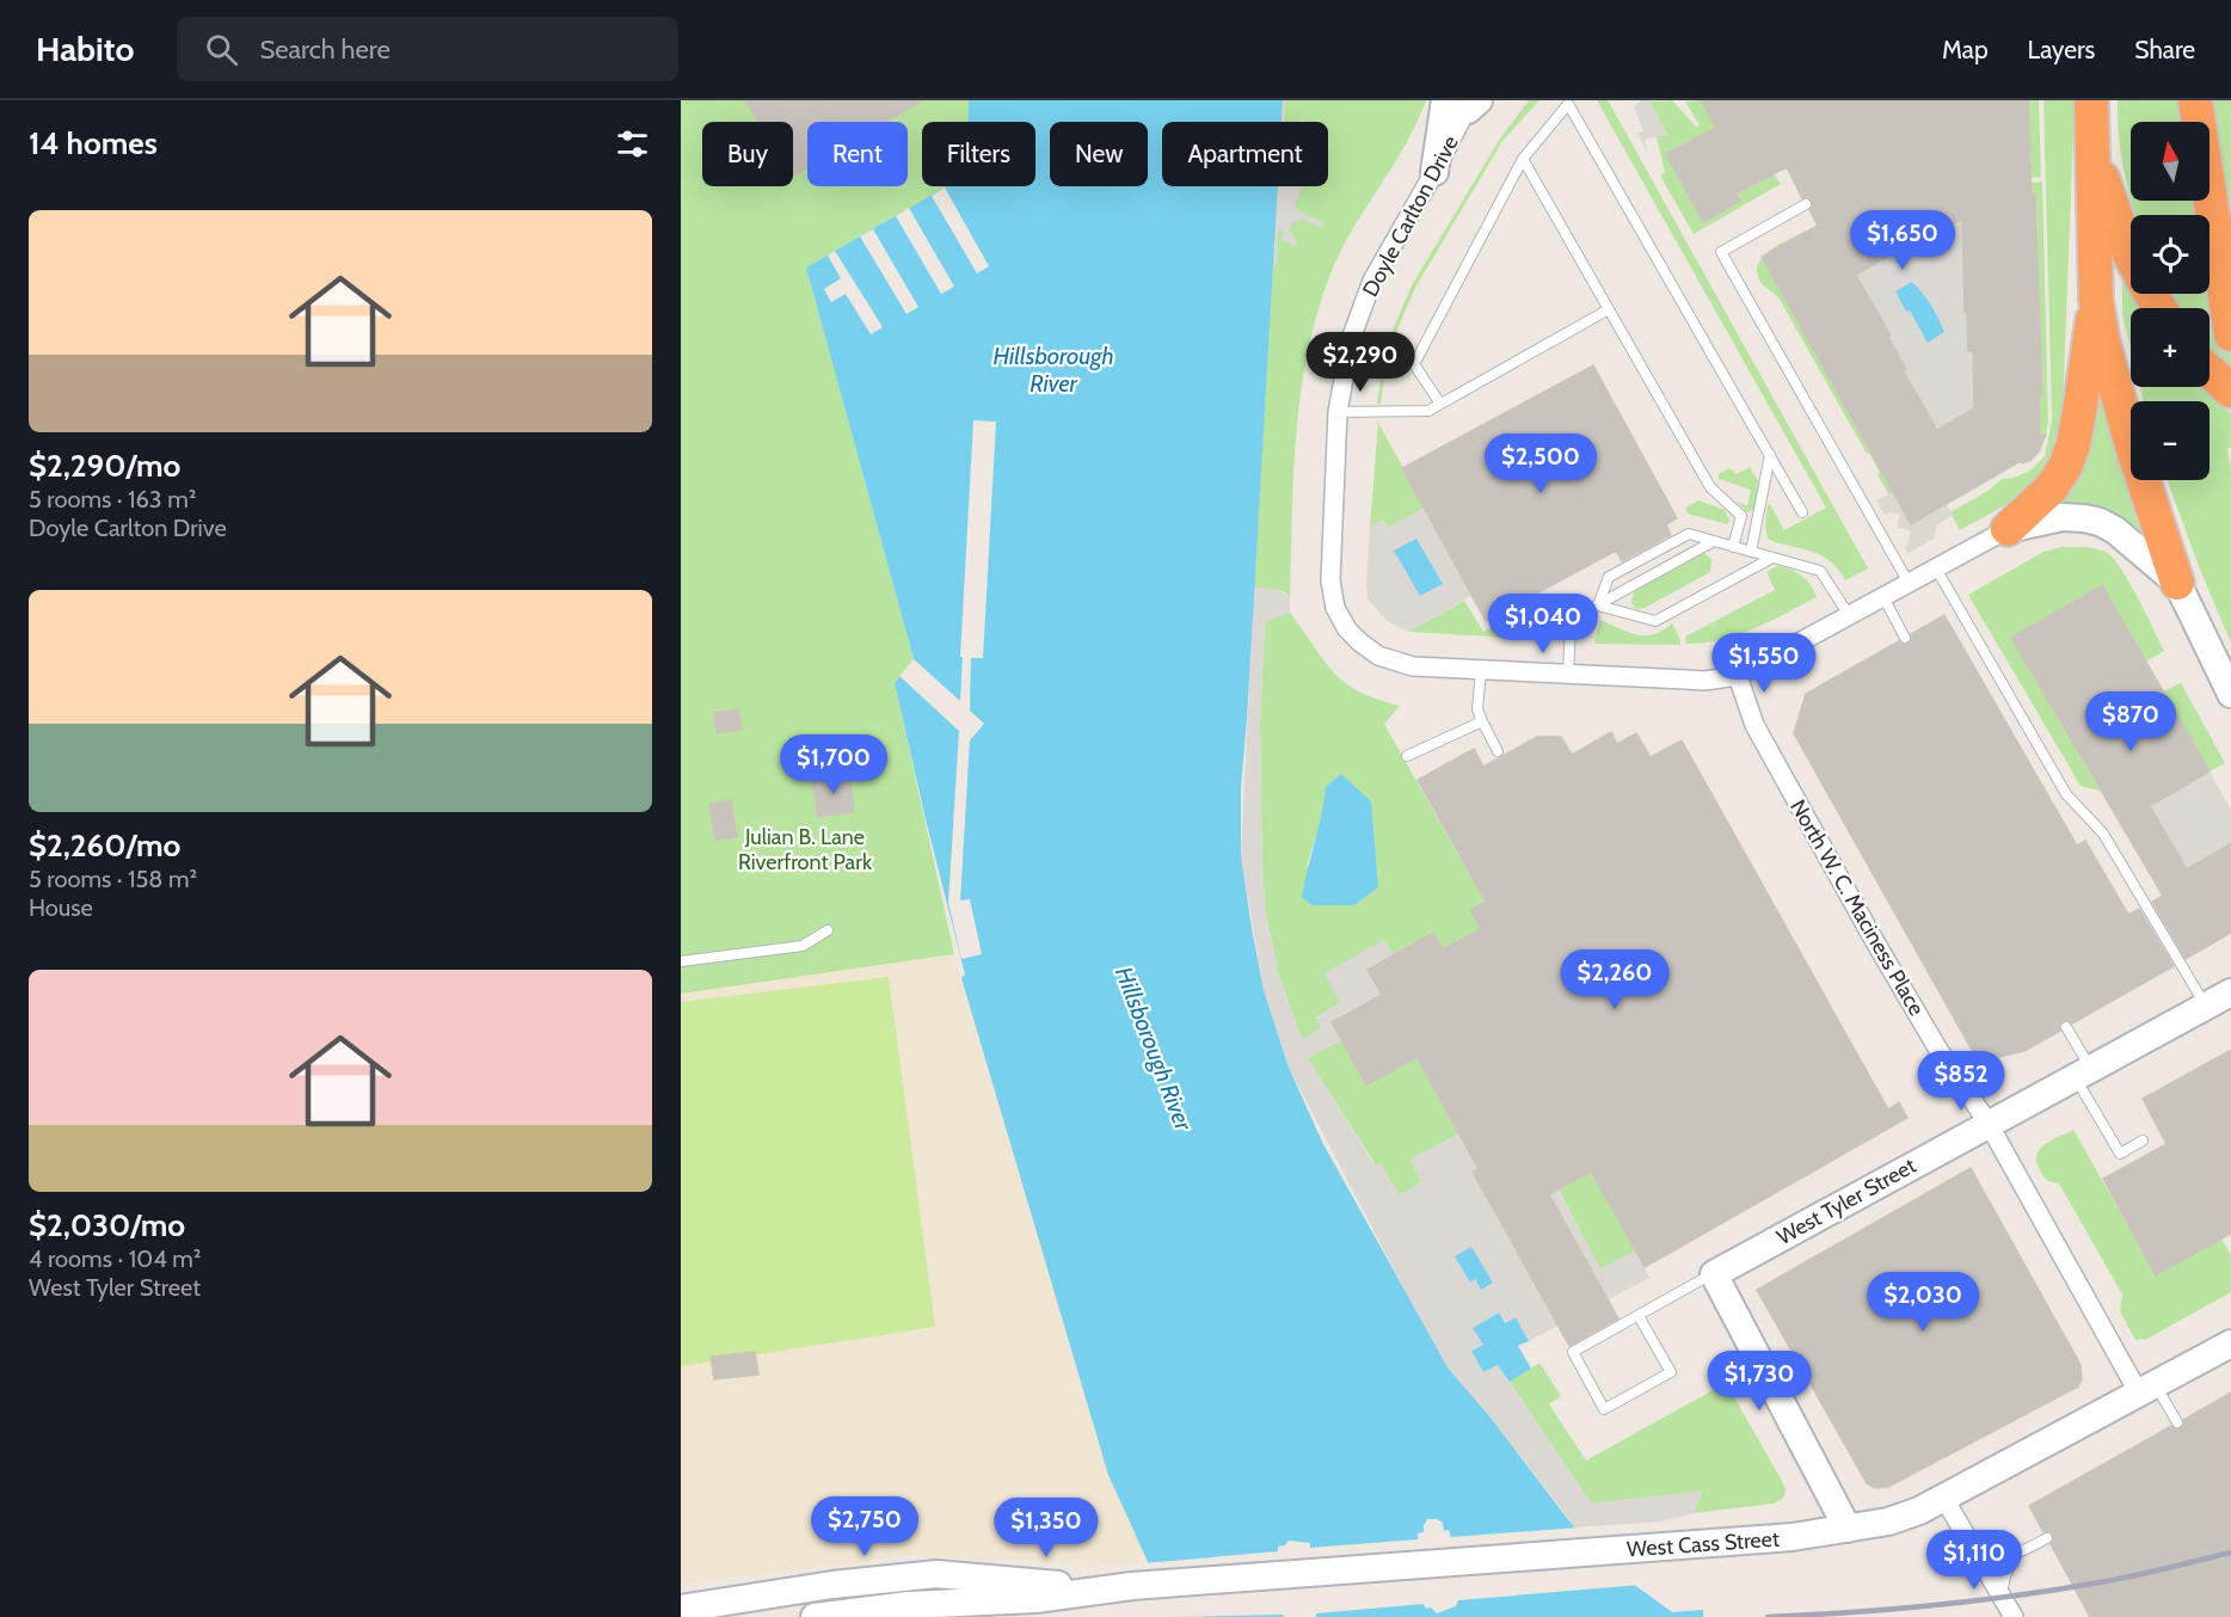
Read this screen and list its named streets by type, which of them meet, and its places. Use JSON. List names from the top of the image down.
{
  "streets": {
    "street": [
      "Doyle Carlton Drive",
      "North W. C. Maciness Place",
      "West Tyler Street",
      "West Cass Street"
    ]
  },
  "crossings": [
    ["North W. C. Maciness Place", "West Tyler Street"],
    ["North W. C. Maciness Place", "West Cass Street"]
  ],
  "water": ["Hillsborough River"],
  "parks": ["Julian B. Lane Riverfront Park"],
  "north": "top",
  "page": {
    "header": "Habito",
    "search": "Search here",
    "nav": ["Map", "Layers", "Share"],
    "heading": "14 homes",
    "map_buttons": ["+", "−"],
    "chip": [
      "Buy",
      "Rent",
      "Filters",
      "New",
      "Apartment"
    ],
    "list": [
      {
        "name": "$2,290/mo",
        "note": "5 rooms · 163 m² · Doyle Carlton Drive"
      },
      {
        "name": "$2,260/mo",
        "note": "5 rooms · 158 m² · House"
      },
      {
        "name": "$2,030/mo",
        "note": "4 rooms · 104 m² · West Tyler Street"
      }
    ],
    "price": [
      "$1,650",
      "$2,290",
      "$2,500",
      "$1,040",
      "$1,550",
      "$870",
      "$1,700",
      "$2,260",
      "$852",
      "$2,030",
      "$1,730",
      "$2,750",
      "$1,350",
      "$1,110"
    ]
  }
}
